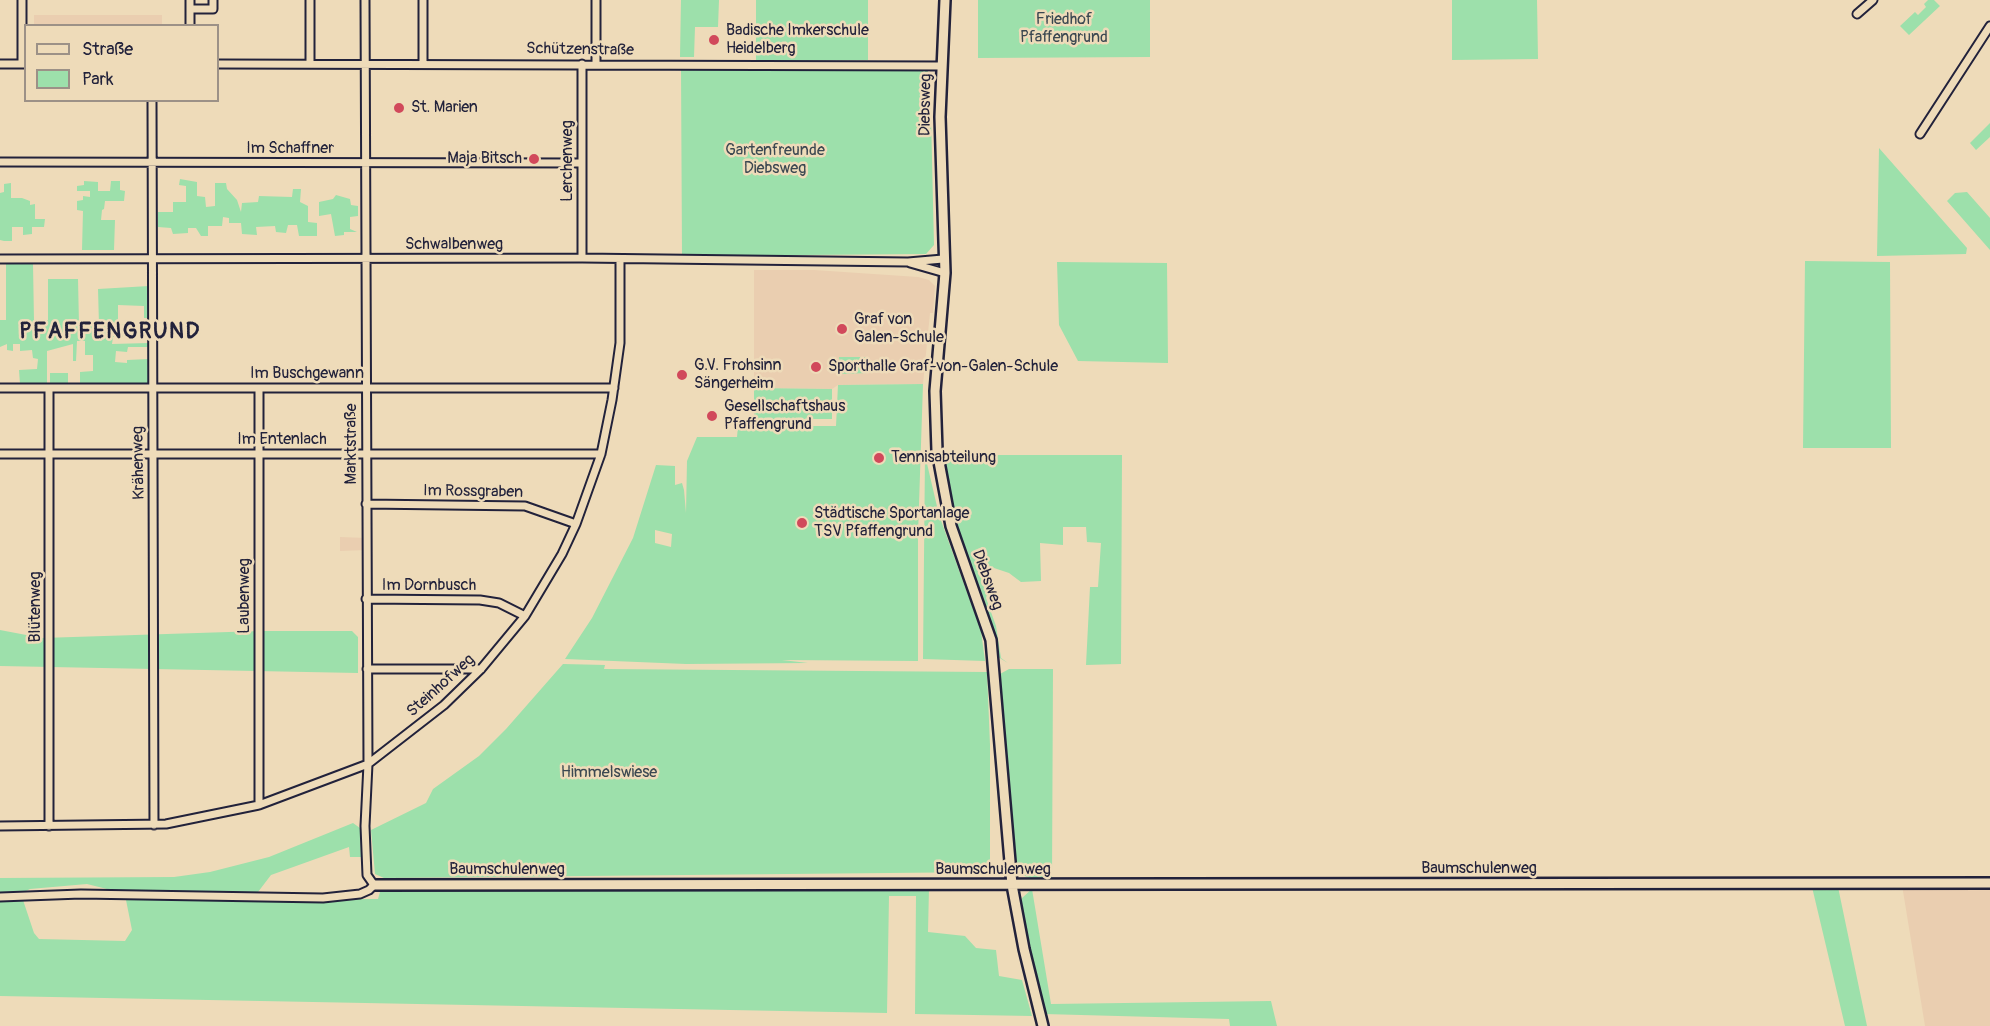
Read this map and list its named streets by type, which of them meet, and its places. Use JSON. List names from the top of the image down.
{
  "streets": {
    "street": [
      "Schützenstraße",
      "Diebsweg",
      "Im Schaffner",
      "Lerchenweg",
      "Schwalbenweg",
      "Im Buschgewann",
      "Im Entenlach",
      "Marktstraße",
      "Krähenweg",
      "Im Rossgraben",
      "Im Dornbusch",
      "Laubenweg",
      "Blütenweg",
      "Steinhofweg",
      "Baumschulenweg"
    ]
  },
  "crossings": [
    ["Schützenstraße", "Diebsweg"],
    ["Schützenstraße", "Lerchenweg"],
    ["Schützenstraße", "Marktstraße"],
    ["Diebsweg", "Schwalbenweg"],
    ["Diebsweg", "Baumschulenweg"],
    ["Im Schaffner", "Lerchenweg"],
    ["Im Schaffner", "Marktstraße"],
    ["Im Schaffner", "Krähenweg"],
    ["Lerchenweg", "Schwalbenweg"],
    ["Schwalbenweg", "Marktstraße"],
    ["Schwalbenweg", "Krähenweg"],
    ["Schwalbenweg", "Steinhofweg"],
    ["Im Buschgewann", "Marktstraße"],
    ["Im Buschgewann", "Krähenweg"],
    ["Im Buschgewann", "Laubenweg"],
    ["Im Buschgewann", "Blütenweg"],
    ["Im Buschgewann", "Steinhofweg"],
    ["Im Entenlach", "Marktstraße"],
    ["Im Entenlach", "Krähenweg"],
    ["Im Entenlach", "Laubenweg"],
    ["Im Entenlach", "Blütenweg"],
    ["Im Entenlach", "Steinhofweg"],
    ["Marktstraße", "Im Rossgraben"],
    ["Marktstraße", "Im Dornbusch"],
    ["Marktstraße", "Steinhofweg"],
    ["Marktstraße", "Baumschulenweg"],
    ["Krähenweg", "Steinhofweg"],
    ["Im Rossgraben", "Steinhofweg"],
    ["Im Dornbusch", "Steinhofweg"],
    ["Laubenweg", "Steinhofweg"],
    ["Blütenweg", "Steinhofweg"]
  ],
  "districts": ["PFAFFENGRUND"],
  "parks": ["Friedhof Pfaffengrund", "Gartenfreunde Diebsweg", "Himmelswiese"],
  "places": [
    "Badische Imkerschule Heidelberg",
    "St. Marien",
    "Maja Bitsch",
    "Graf von Galen-Schule",
    "Sporthalle Graf-von-Galen-Schule",
    "G.V. Frohsinn Sängerheim",
    "Gesellschaftshaus Pfaffengrund",
    "Tennisabteilung",
    "Städtische Sportanlage TSV Pfaffengrund"
  ],
  "legend": ["Straße", "Park"]
}
